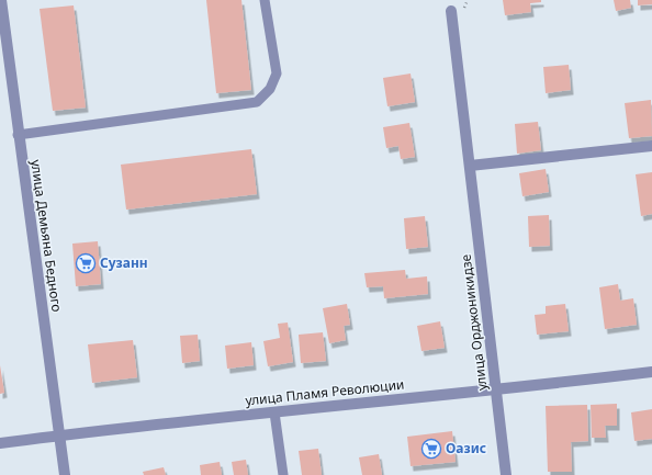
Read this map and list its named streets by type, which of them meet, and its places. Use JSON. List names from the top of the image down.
{
  "streets": {
    "street": ["улица Демьяна Бедного", "улица Орджоникидзе", "улица Пламя Революции"]
  },
  "crossings": [
    ["улица Демьяна Бедного", "улица Пламя Революции"],
    ["улица Орджоникидзе", "улица Пламя Революции"]
  ],
  "places": {
    "supermarket": ["Сузанн", "Оазис"]
  }
}
